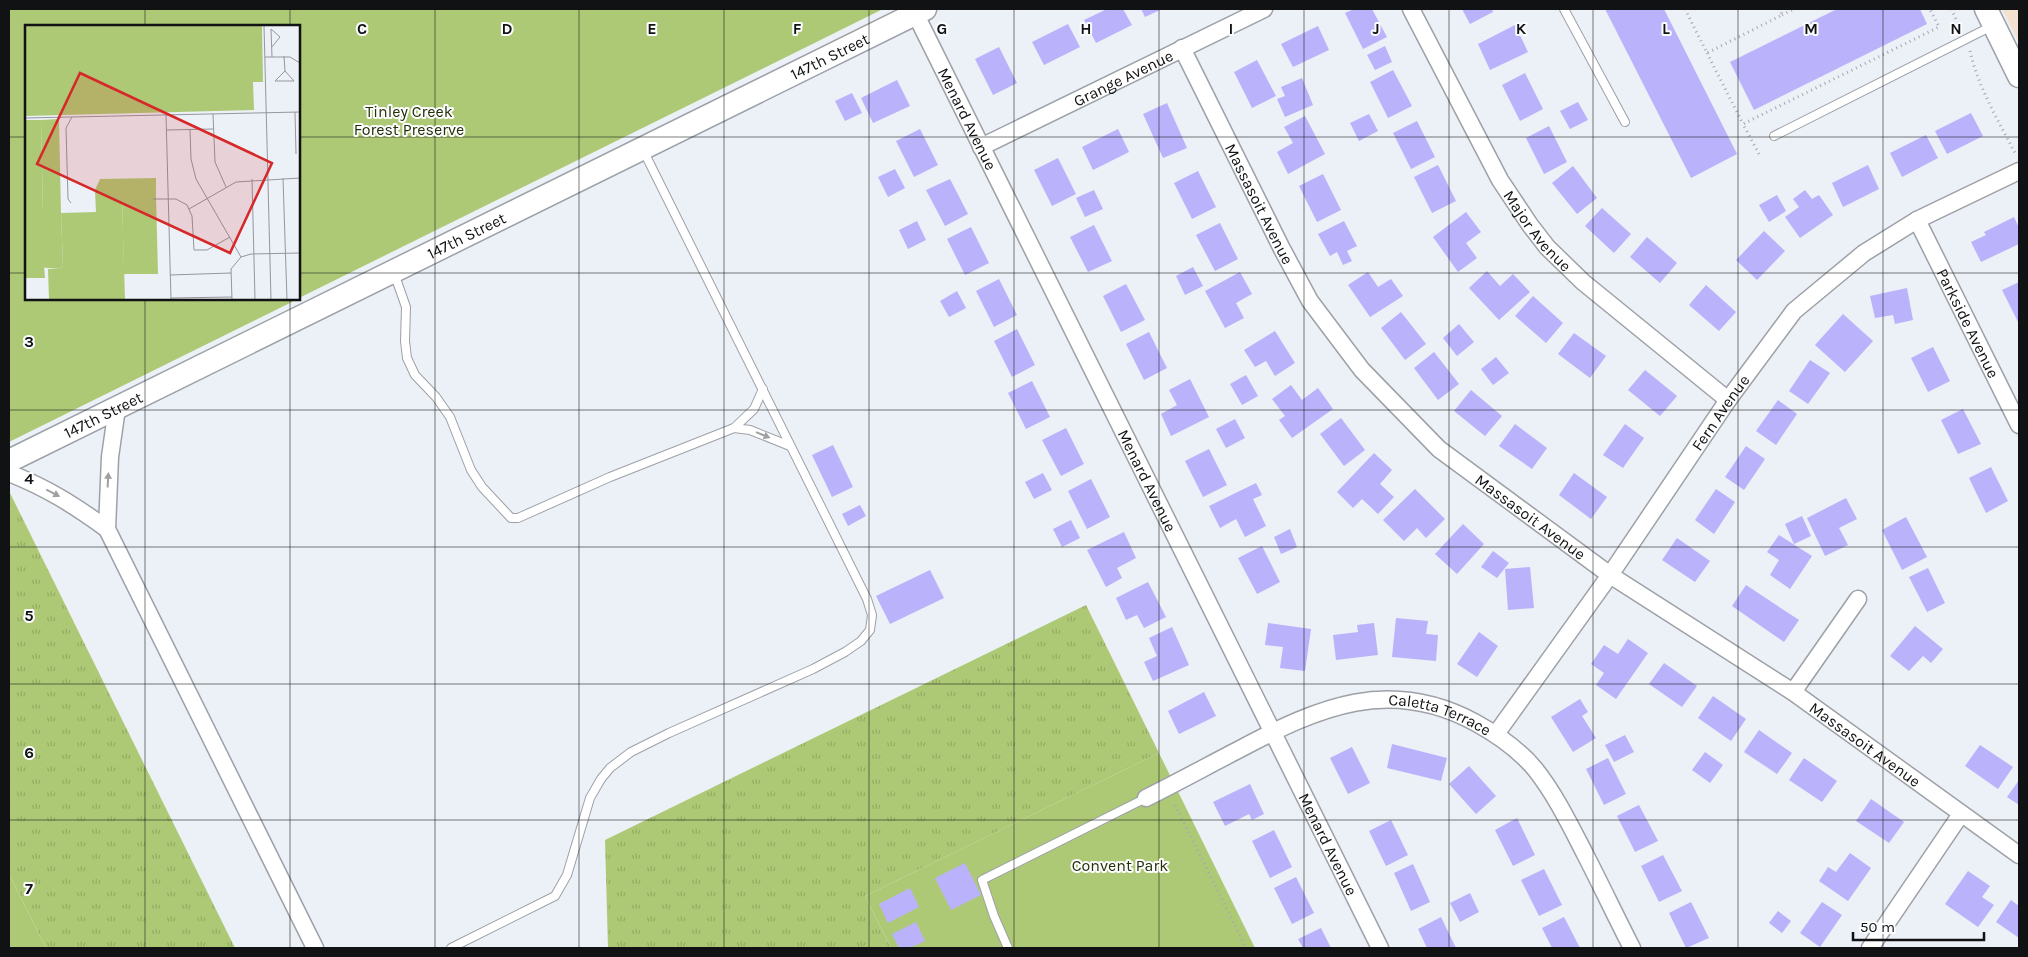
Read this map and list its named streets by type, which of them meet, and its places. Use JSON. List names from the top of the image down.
{
  "streets": {
    "main road": ["147th Street"],
    "street": [
      "Grange Avenue",
      "Menard Avenue",
      "Massasoit Avenue",
      "Major Avenue",
      "Parkside Avenue",
      "Fern Avenue",
      "Caletta Terrace"
    ]
  },
  "crossings": [
    ["147th Street", "Menard Avenue"],
    ["Grange Avenue", "Menard Avenue"],
    ["Grange Avenue", "Massasoit Avenue"],
    ["Menard Avenue", "Caletta Terrace"],
    ["Massasoit Avenue", "Fern Avenue"],
    ["Major Avenue", "Fern Avenue"],
    ["Parkside Avenue", "Fern Avenue"],
    ["Fern Avenue", "Caletta Terrace"]
  ],
  "parks": ["Tinley Creek Forest Preserve", "Convent Park"],
  "scale_bar": "50 m",
  "grid": {
    "columns": [
      "C",
      "D",
      "E",
      "F",
      "G",
      "H",
      "I",
      "J",
      "K",
      "L",
      "M",
      "N"
    ],
    "rows": [
      "3",
      "4",
      "5",
      "6",
      "7"
    ]
  }
}
